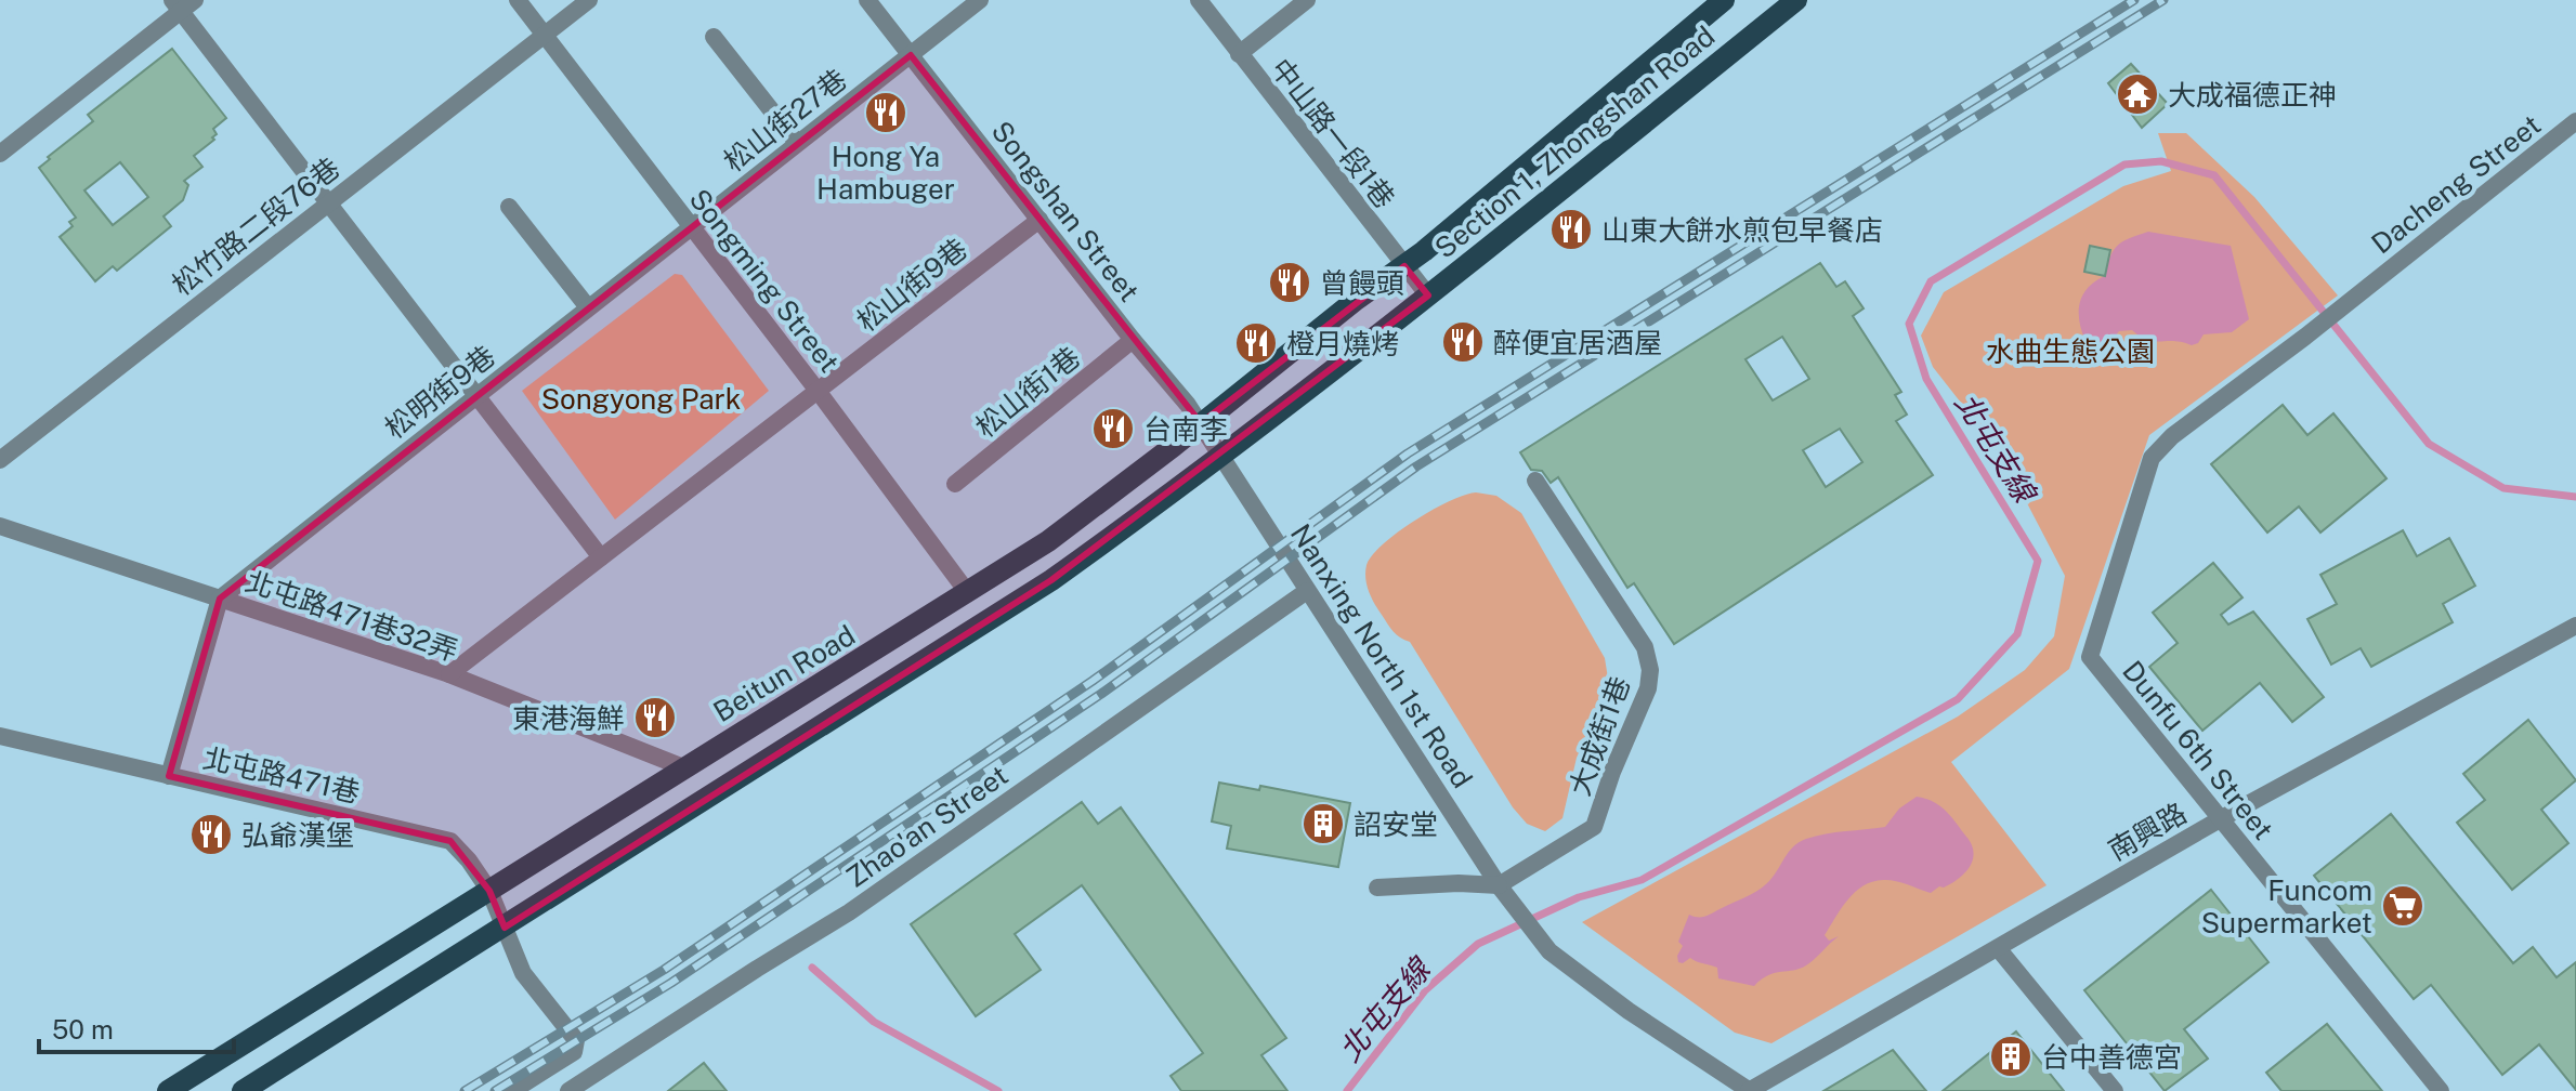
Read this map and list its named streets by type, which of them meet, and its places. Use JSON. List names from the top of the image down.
{
  "streets": {
    "main road": ["Section 1, Zhongshan Road", "Beitun Road"],
    "street": [
      "松山街27巷",
      "中山路一段1巷",
      "Dacheng Street",
      "Songshan Street",
      "松竹路二段76巷",
      "Songming Street",
      "松山街9巷",
      "松明街9巷",
      "松山街1巷",
      "北屯路471巷32弄",
      "Nanxing North 1st Road",
      "大成街1巷",
      "Dunfu 6th Street",
      "北屯路471巷",
      "Zhao'an Street",
      "南興路"
    ]
  },
  "crossings": [
    ["松山街27巷", "Songshan Street"],
    ["松山街27巷", "Songming Street"],
    ["松山街27巷", "松明街9巷"],
    ["中山路一段1巷", "Section 1, Zhongshan Road"],
    ["中山路一段1巷", "Beitun Road"],
    ["Section 1, Zhongshan Road", "Beitun Road"],
    ["Dacheng Street", "Dunfu 6th Street"],
    ["Songshan Street", "松山街9巷"],
    ["Songshan Street", "松山街1巷"],
    ["Songshan Street", "Nanxing North 1st Road"],
    ["Songshan Street", "Beitun Road"],
    ["松竹路二段76巷", "Songming Street"],
    ["Songming Street", "松山街9巷"],
    ["Songming Street", "松明街9巷"],
    ["Songming Street", "Beitun Road"],
    ["松山街9巷", "北屯路471巷32弄"],
    ["松明街9巷", "北屯路471巷32弄"],
    ["北屯路471巷32弄", "Beitun Road"],
    ["Nanxing North 1st Road", "大成街1巷"],
    ["Nanxing North 1st Road", "Zhao'an Street"],
    ["Nanxing North 1st Road", "南興路"],
    ["Beitun Road", "北屯路471巷"],
    ["Dunfu 6th Street", "南興路"]
  ],
  "water": ["北屯支線"],
  "parks": ["水曲生態公園", "Songyong Park"],
  "places": {
    "temple": ["大成福德正神"],
    "restaurant": [
      "Hong Ya Hambuger",
      "山東大餅水煎包早餐店",
      "曾饅頭",
      "醉便宜居酒屋",
      "橙月燒烤",
      "台南李",
      "東港海鮮",
      "弘爺漢堡"
    ],
    "building": ["詔安堂", "台中善德宮"],
    "supermarket": ["Funcom Supermarket"]
  },
  "scale_bar": "50 m"
}
